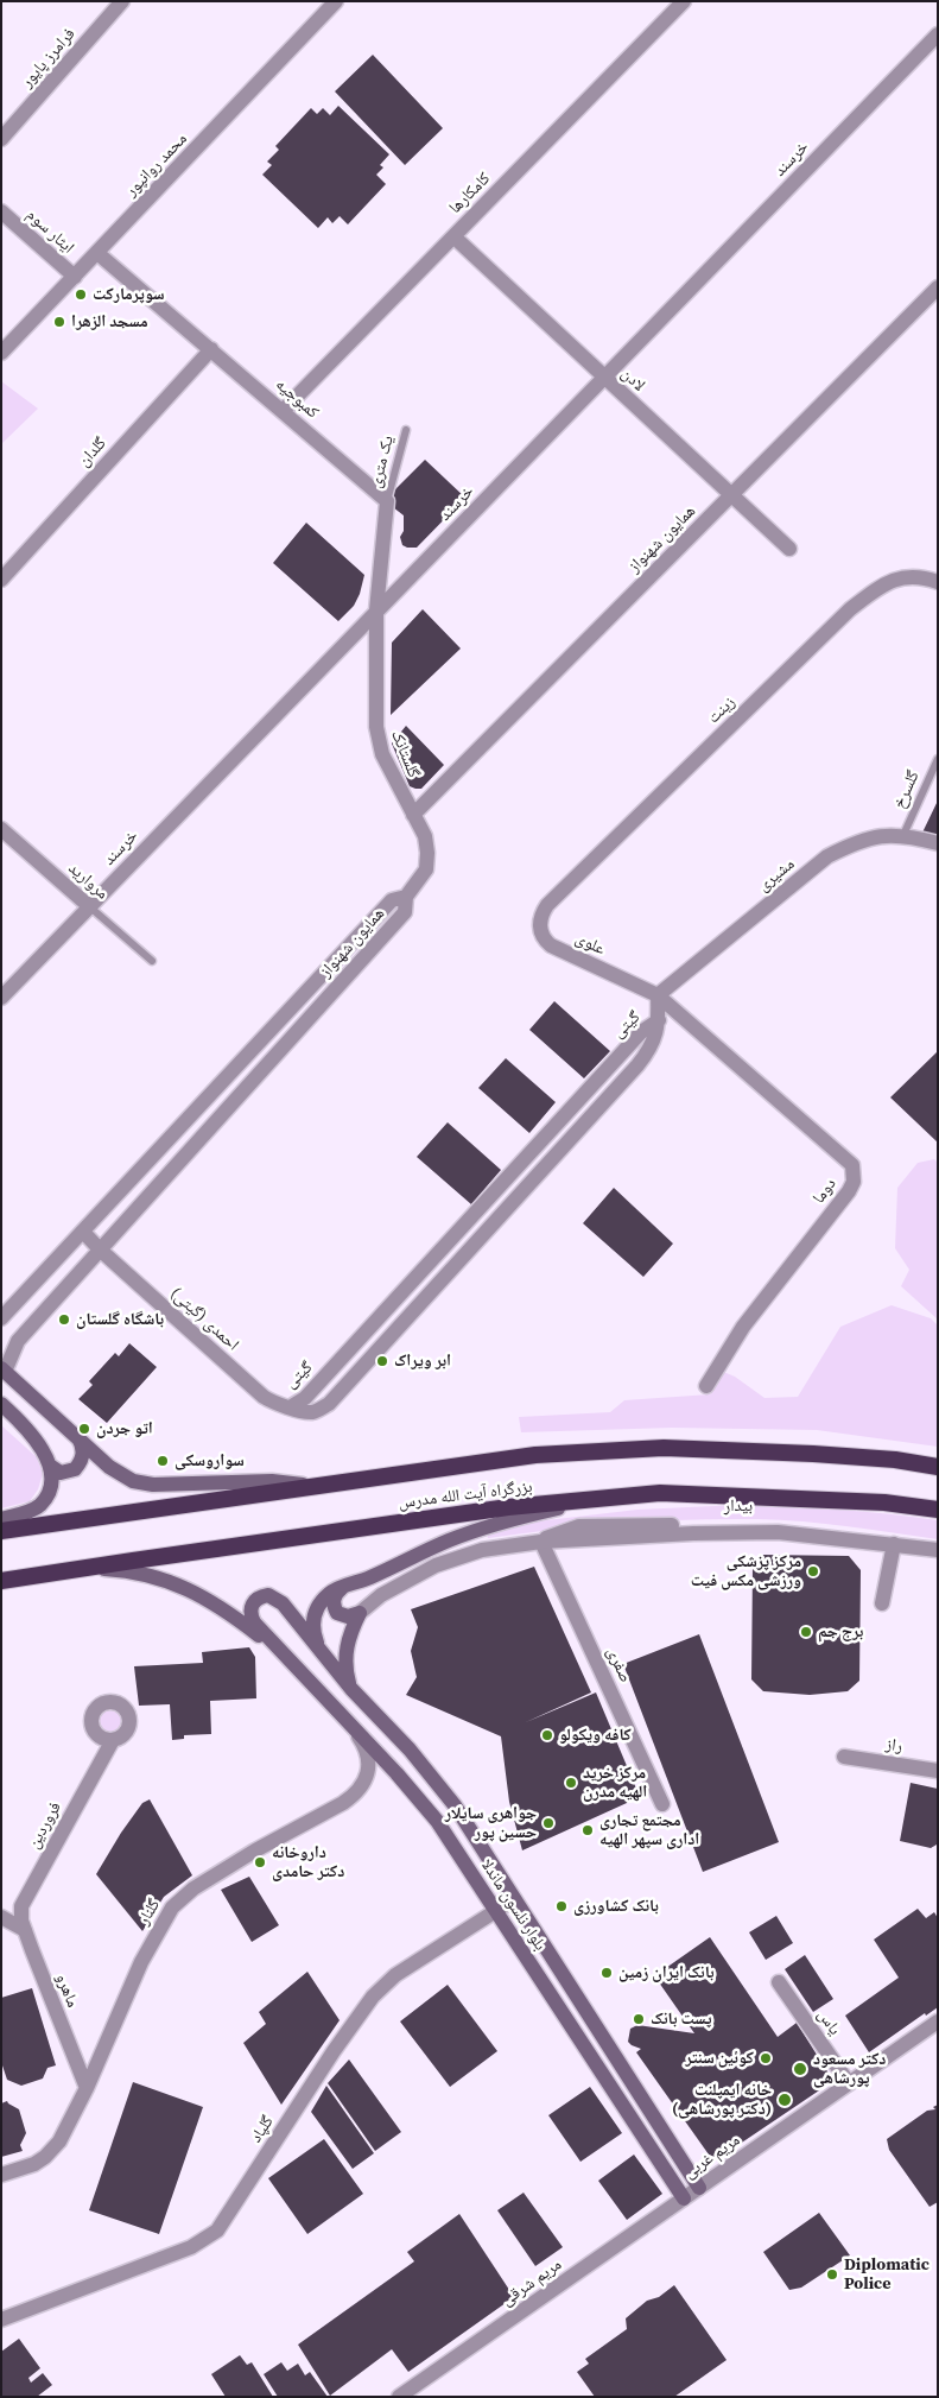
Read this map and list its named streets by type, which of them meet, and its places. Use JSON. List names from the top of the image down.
{
  "streets": {
    "highway": ["بزرگراه آیت الله مدرس"],
    "main road": ["بلوار نلسون ماندلا"],
    "street": [
      "فرامرز پایور",
      "خرسند",
      "محمد روانپور",
      "کامکارها",
      "ایثار سوم",
      "لادن",
      "کمبوجیه",
      "گلدان",
      "همایون شهنواز",
      "زینت",
      "گلستانک",
      "مشیری",
      "مروارید",
      "علوی",
      "گیتی",
      "دوما",
      "احمدی (گیتی)",
      "بیدار",
      "صفری",
      "راز",
      "فروردین",
      "گلنار",
      "ماهرو",
      "یاس",
      "گلپاد",
      "مریم غربی",
      "مریم شرقی"
    ],
    "lane": ["یک متری", "گلسرخ"]
  },
  "crossings": [
    ["خرسند", "لادن"],
    ["خرسند", "گلستانک"],
    ["خرسند", "مروارید"],
    ["محمد روانپور", "ایثار سوم"],
    ["محمد روانپور", "کمبوجیه"],
    ["کامکارها", "لادن"],
    ["کامکارها", "کمبوجیه"],
    ["لادن", "همایون شهنواز"],
    ["کمبوجیه", "گلدان"],
    ["کمبوجیه", "یک متری"],
    ["همایون شهنواز", "گلستانک"],
    ["همایون شهنواز", "احمدی (گیتی)"],
    ["زینت", "علوی"],
    ["گلسرخ", "مشیری"],
    ["مشیری", "علوی"],
    ["مشیری", "گیتی"],
    ["مشیری", "دوما"],
    ["علوی", "گیتی"],
    ["علوی", "دوما"],
    ["گیتی", "دوما"],
    ["گیتی", "احمدی (گیتی)"],
    ["بیدار", "صفری"],
    ["فروردین", "ماهرو"],
    ["بلوار نلسون ماندلا", "گلنار"],
    ["بلوار نلسون ماندلا", "گلپاد"],
    ["بلوار نلسون ماندلا", "مریم غربی"],
    ["بلوار نلسون ماندلا", "مریم شرقی"],
    ["گلنار", "ماهرو"],
    ["یاس", "مریم غربی"],
    ["مریم غربی", "مریم شرقی"]
  ],
  "places": [
    "سوپرمارکت",
    "مسجد الزهرا",
    "باشگاه گلستان",
    "ابر ویراک",
    "اتو جردن",
    "سواروسکی",
    "مرکز پزشکی ورزشی مکس فیت",
    "برج جم",
    "کافه ویکولو",
    "مرکز خرید الهیه مدرن",
    "جواهری سایلار حسین پور",
    "مجتمع تجاری اداری سپهر الهیه",
    "داروخانه دکتر حامدی",
    "بانک کشاورزی",
    "بانک ایران زمین",
    "پست بانک",
    "کوئین سنتر",
    "دکتر مسعود پورشاهی",
    "خانه ایمپلنت (دکتر پورشاهی)",
    "Diplomatic Police"
  ]
}
